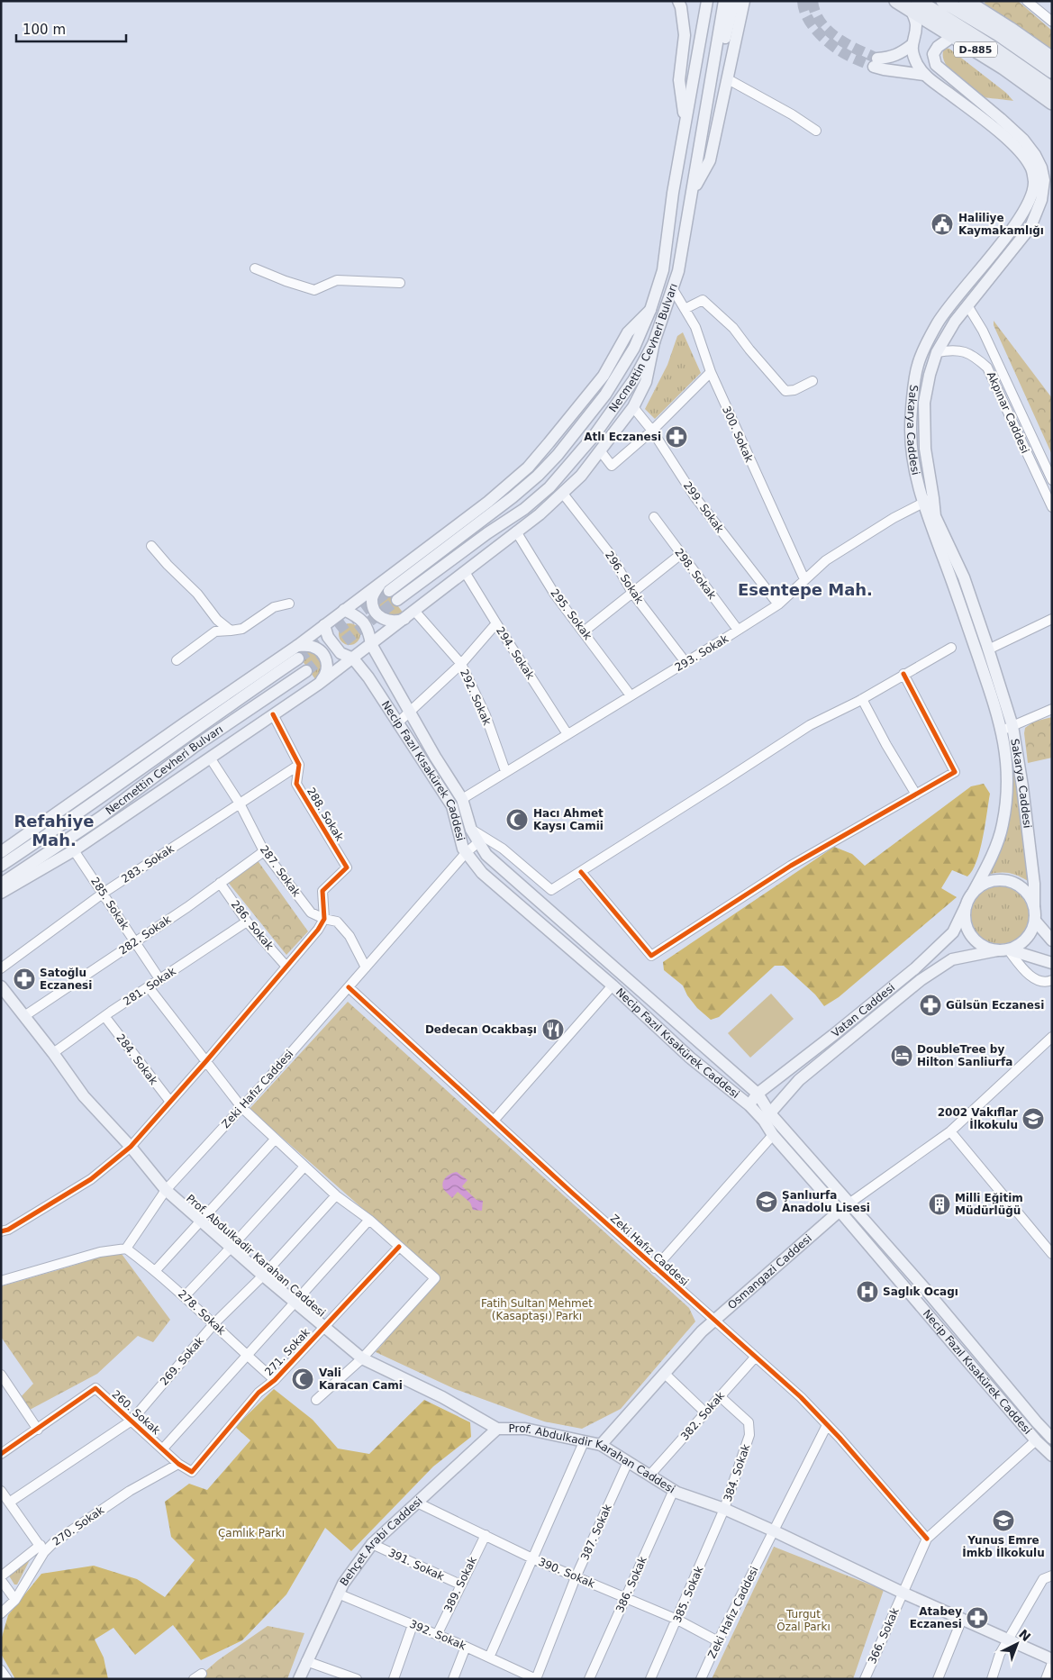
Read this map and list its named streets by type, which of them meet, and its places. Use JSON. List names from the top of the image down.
{
  "streets": {
    "highway": ["D-885"],
    "main road": [
      "Necmettin Cevheri Bulvarı",
      "Sakarya Caddesi",
      "Necip Fazıl Kısakürek Caddesi",
      "Vatan Caddesi",
      "Prof. Abdulkadir Karahan Caddesi",
      "Osmangazi Caddesi",
      "Behçet Arabi Caddesi"
    ],
    "street": [
      "Akpınar Caddesi",
      "300. Sokak",
      "299. Sokak",
      "298. Sokak",
      "296. Sokak",
      "295. Sokak",
      "294. Sokak",
      "293. Sokak",
      "292. Sokak",
      "288. Sokak",
      "283. Sokak",
      "287. Sokak",
      "285. Sokak",
      "286. Sokak",
      "282. Sokak",
      "281. Sokak",
      "284. Sokak",
      "Zeki Hafız Caddesi",
      "278. Sokak",
      "271. Sokak",
      "269. Sokak",
      "260. Sokak",
      "382. Sokak",
      "384. Sokak",
      "270. Sokak",
      "387. Sokak",
      "391. Sokak",
      "390. Sokak",
      "389. Sokak",
      "386. Sokak",
      "385. Sokak",
      "392. Sokak",
      "366. Sokak"
    ]
  },
  "crossings": [
    ["D-885", "Sakarya Caddesi"],
    ["Necmettin Cevheri Bulvarı", "300. Sokak"],
    ["Necmettin Cevheri Bulvarı", "Necip Fazıl Kısakürek Caddesi"],
    ["Akpınar Caddesi", "Sakarya Caddesi"],
    ["Sakarya Caddesi", "293. Sokak"],
    ["Sakarya Caddesi", "Vatan Caddesi"],
    ["300. Sokak", "293. Sokak"],
    ["299. Sokak", "293. Sokak"],
    ["298. Sokak", "293. Sokak"],
    ["296. Sokak", "293. Sokak"],
    ["295. Sokak", "293. Sokak"],
    ["294. Sokak", "293. Sokak"],
    ["293. Sokak", "292. Sokak"],
    ["293. Sokak", "Necip Fazıl Kısakürek Caddesi"],
    ["Necip Fazıl Kısakürek Caddesi", "Vatan Caddesi"],
    ["Necip Fazıl Kısakürek Caddesi", "Zeki Hafız Caddesi"],
    ["Necip Fazıl Kısakürek Caddesi", "Osmangazi Caddesi"],
    ["288. Sokak", "283. Sokak"],
    ["288. Sokak", "287. Sokak"],
    ["283. Sokak", "287. Sokak"],
    ["283. Sokak", "285. Sokak"],
    ["287. Sokak", "282. Sokak"],
    ["287. Sokak", "Zeki Hafız Caddesi"],
    ["285. Sokak", "282. Sokak"],
    ["285. Sokak", "281. Sokak"],
    ["286. Sokak", "282. Sokak"],
    ["286. Sokak", "281. Sokak"],
    ["282. Sokak", "Prof. Abdulkadir Karahan Caddesi"],
    ["281. Sokak", "284. Sokak"],
    ["281. Sokak", "Prof. Abdulkadir Karahan Caddesi"],
    ["Zeki Hafız Caddesi", "Prof. Abdulkadir Karahan Caddesi"],
    ["Zeki Hafız Caddesi", "Osmangazi Caddesi"],
    ["Zeki Hafız Caddesi", "278. Sokak"],
    ["Zeki Hafız Caddesi", "382. Sokak"],
    ["Zeki Hafız Caddesi", "390. Sokak"],
    ["Zeki Hafız Caddesi", "366. Sokak"],
    ["Prof. Abdulkadir Karahan Caddesi", "Osmangazi Caddesi"],
    ["Prof. Abdulkadir Karahan Caddesi", "271. Sokak"],
    ["Prof. Abdulkadir Karahan Caddesi", "269. Sokak"],
    ["Prof. Abdulkadir Karahan Caddesi", "382. Sokak"],
    ["Prof. Abdulkadir Karahan Caddesi", "384. Sokak"],
    ["Prof. Abdulkadir Karahan Caddesi", "387. Sokak"],
    ["Prof. Abdulkadir Karahan Caddesi", "Behçet Arabi Caddesi"],
    ["Prof. Abdulkadir Karahan Caddesi", "386. Sokak"],
    ["Prof. Abdulkadir Karahan Caddesi", "385. Sokak"],
    ["Prof. Abdulkadir Karahan Caddesi", "366. Sokak"],
    ["278. Sokak", "271. Sokak"],
    ["278. Sokak", "269. Sokak"],
    ["271. Sokak", "260. Sokak"],
    ["269. Sokak", "260. Sokak"],
    ["260. Sokak", "270. Sokak"],
    ["382. Sokak", "384. Sokak"],
    ["384. Sokak", "385. Sokak"],
    ["387. Sokak", "390. Sokak"],
    ["387. Sokak", "392. Sokak"],
    ["Behçet Arabi Caddesi", "391. Sokak"],
    ["Behçet Arabi Caddesi", "390. Sokak"],
    ["Behçet Arabi Caddesi", "392. Sokak"],
    ["391. Sokak", "389. Sokak"],
    ["390. Sokak", "389. Sokak"],
    ["390. Sokak", "386. Sokak"],
    ["390. Sokak", "385. Sokak"],
    ["389. Sokak", "392. Sokak"]
  ],
  "districts": ["Esentepe Mah.", "Refahiye Mah."],
  "parks": ["Fatih Sultan Mehmet (Kasaptaşı) Parkı", "Çamlık Parkı", "Turgut Özal Parkı"],
  "places": {
    "public building": ["Haliliye Kaymakamlığı"],
    "pharmacy": [
      "Atlı Eczanesi",
      "Satoğlu Eczanesi",
      "Gülsün Eczanesi",
      "Atabey Eczanesi"
    ],
    "mosque": ["Hacı Ahmet Kaysı Camii", "Vali Karacan Cami"],
    "restaurant": ["Dedecan Ocakbaşı"],
    "hotel": ["DoubleTree by Hilton Sanliurfa"],
    "school or university": ["2002 Vakıflar İlkokulu", "Şanlıurfa Anadolu Lisesi", "Yunus Emre İmkb İlkokulu"],
    "building": ["Milli Eğitim Müdürlüğü"],
    "hospital": ["Saglık Ocagı"]
  },
  "scale_bar": "100 m",
  "north": "top right"
}
